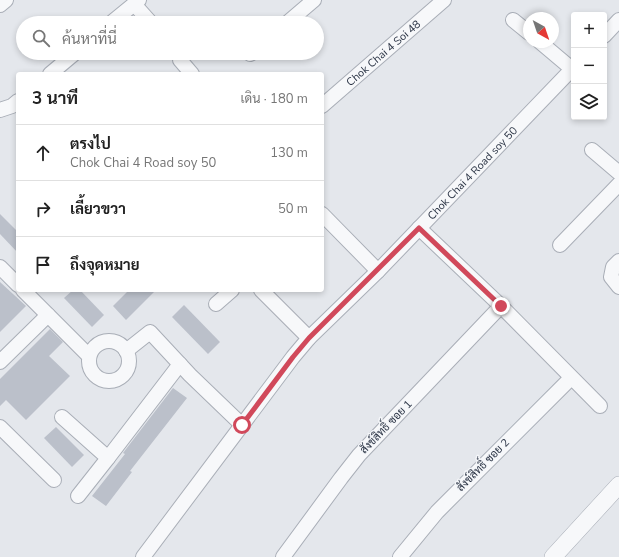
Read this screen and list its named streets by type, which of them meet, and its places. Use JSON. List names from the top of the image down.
{
  "streets": {
    "street": [
      "Chok Chai 4 Soi 48",
      "Chok Chai 4 Road soy 50",
      "สังข์สิทธิ์ ซอย 1",
      "สังข์สิทธิ์ ซอย 2"
    ]
  },
  "north": "bottom right",
  "page": {
    "map_buttons": ["+", "−"],
    "search": "ค้นหาที่นี่",
    "heading": ["3 นาที", "เดิน · 180 m"],
    "list": [
      ["ตรงไป", "Chok Chai 4 Road soy 50", "130 m"],
      ["เลี้ยวขวา", "50 m"],
      "ถึงจุดหมาย"
    ]
  }
}
